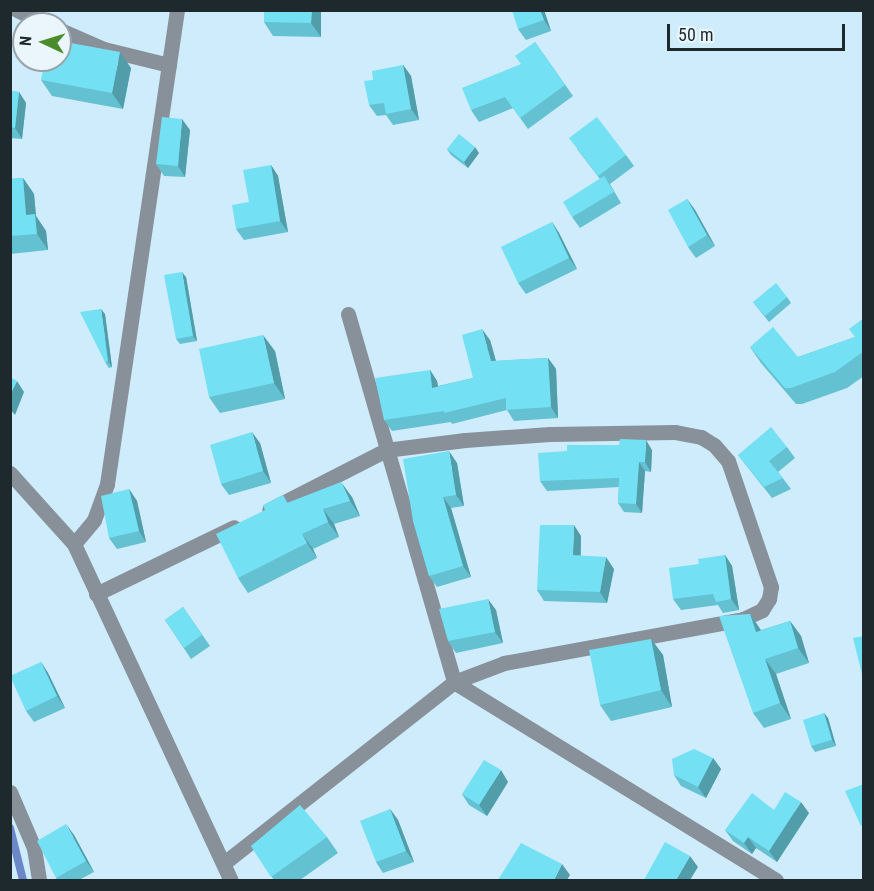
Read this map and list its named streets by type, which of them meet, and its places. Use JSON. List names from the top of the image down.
{
  "scale_bar": "50 m",
  "north": "left"
}
